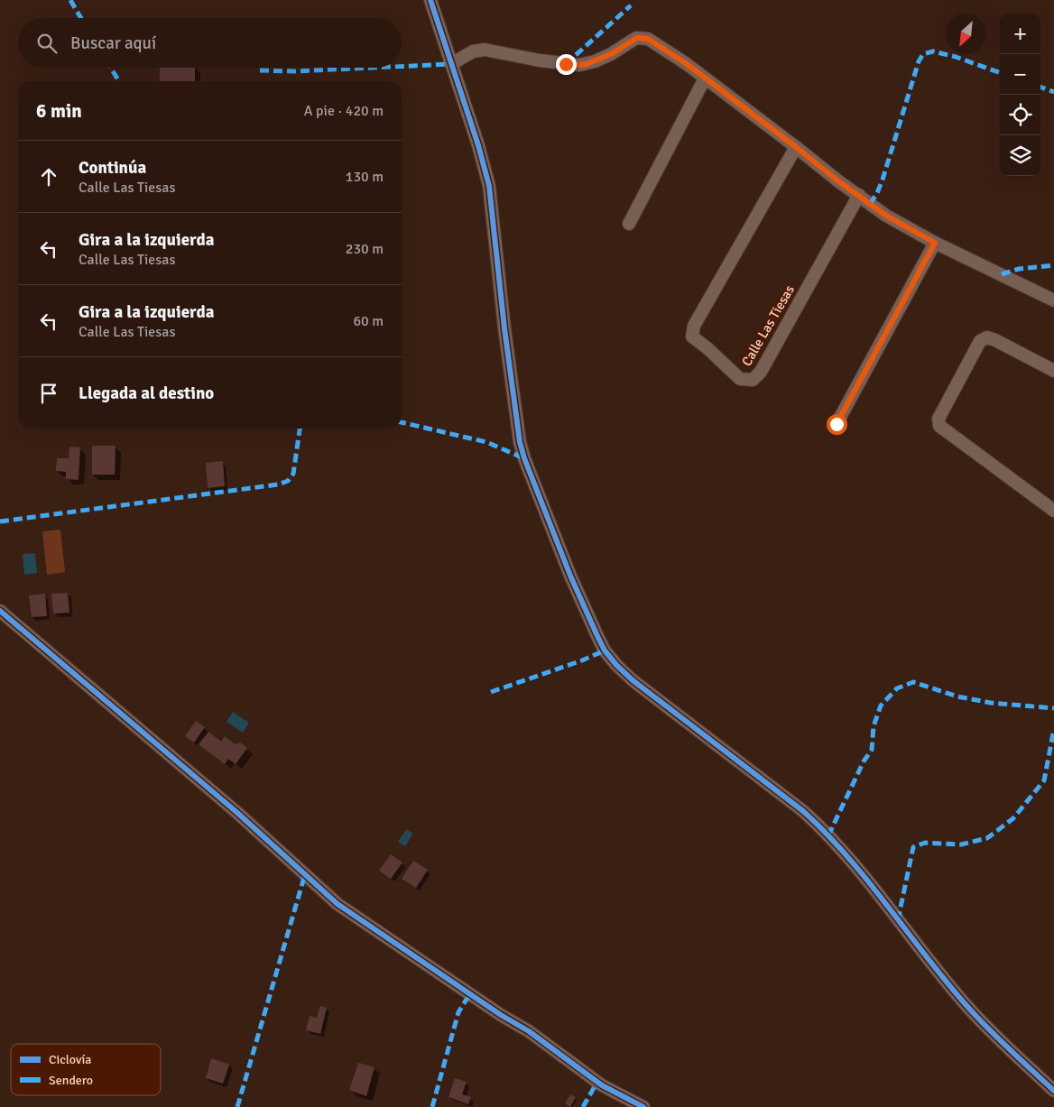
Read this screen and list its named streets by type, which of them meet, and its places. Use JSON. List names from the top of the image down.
{
  "streets": {
    "street": ["Calle Las Tiesas"]
  },
  "legend": ["Ciclovía", "Sendero"],
  "north": "bottom left",
  "page": {
    "map_buttons": ["+", "−"],
    "search": "Buscar aquí",
    "heading": ["6 min", "A pie · 420 m"],
    "list": [
      ["Continúa", "Calle Las Tiesas", "130 m"],
      ["Gira a la izquierda", "Calle Las Tiesas", "230 m"],
      ["Gira a la izquierda", "Calle Las Tiesas", "60 m"],
      "Llegada al destino"
    ]
  }
}
